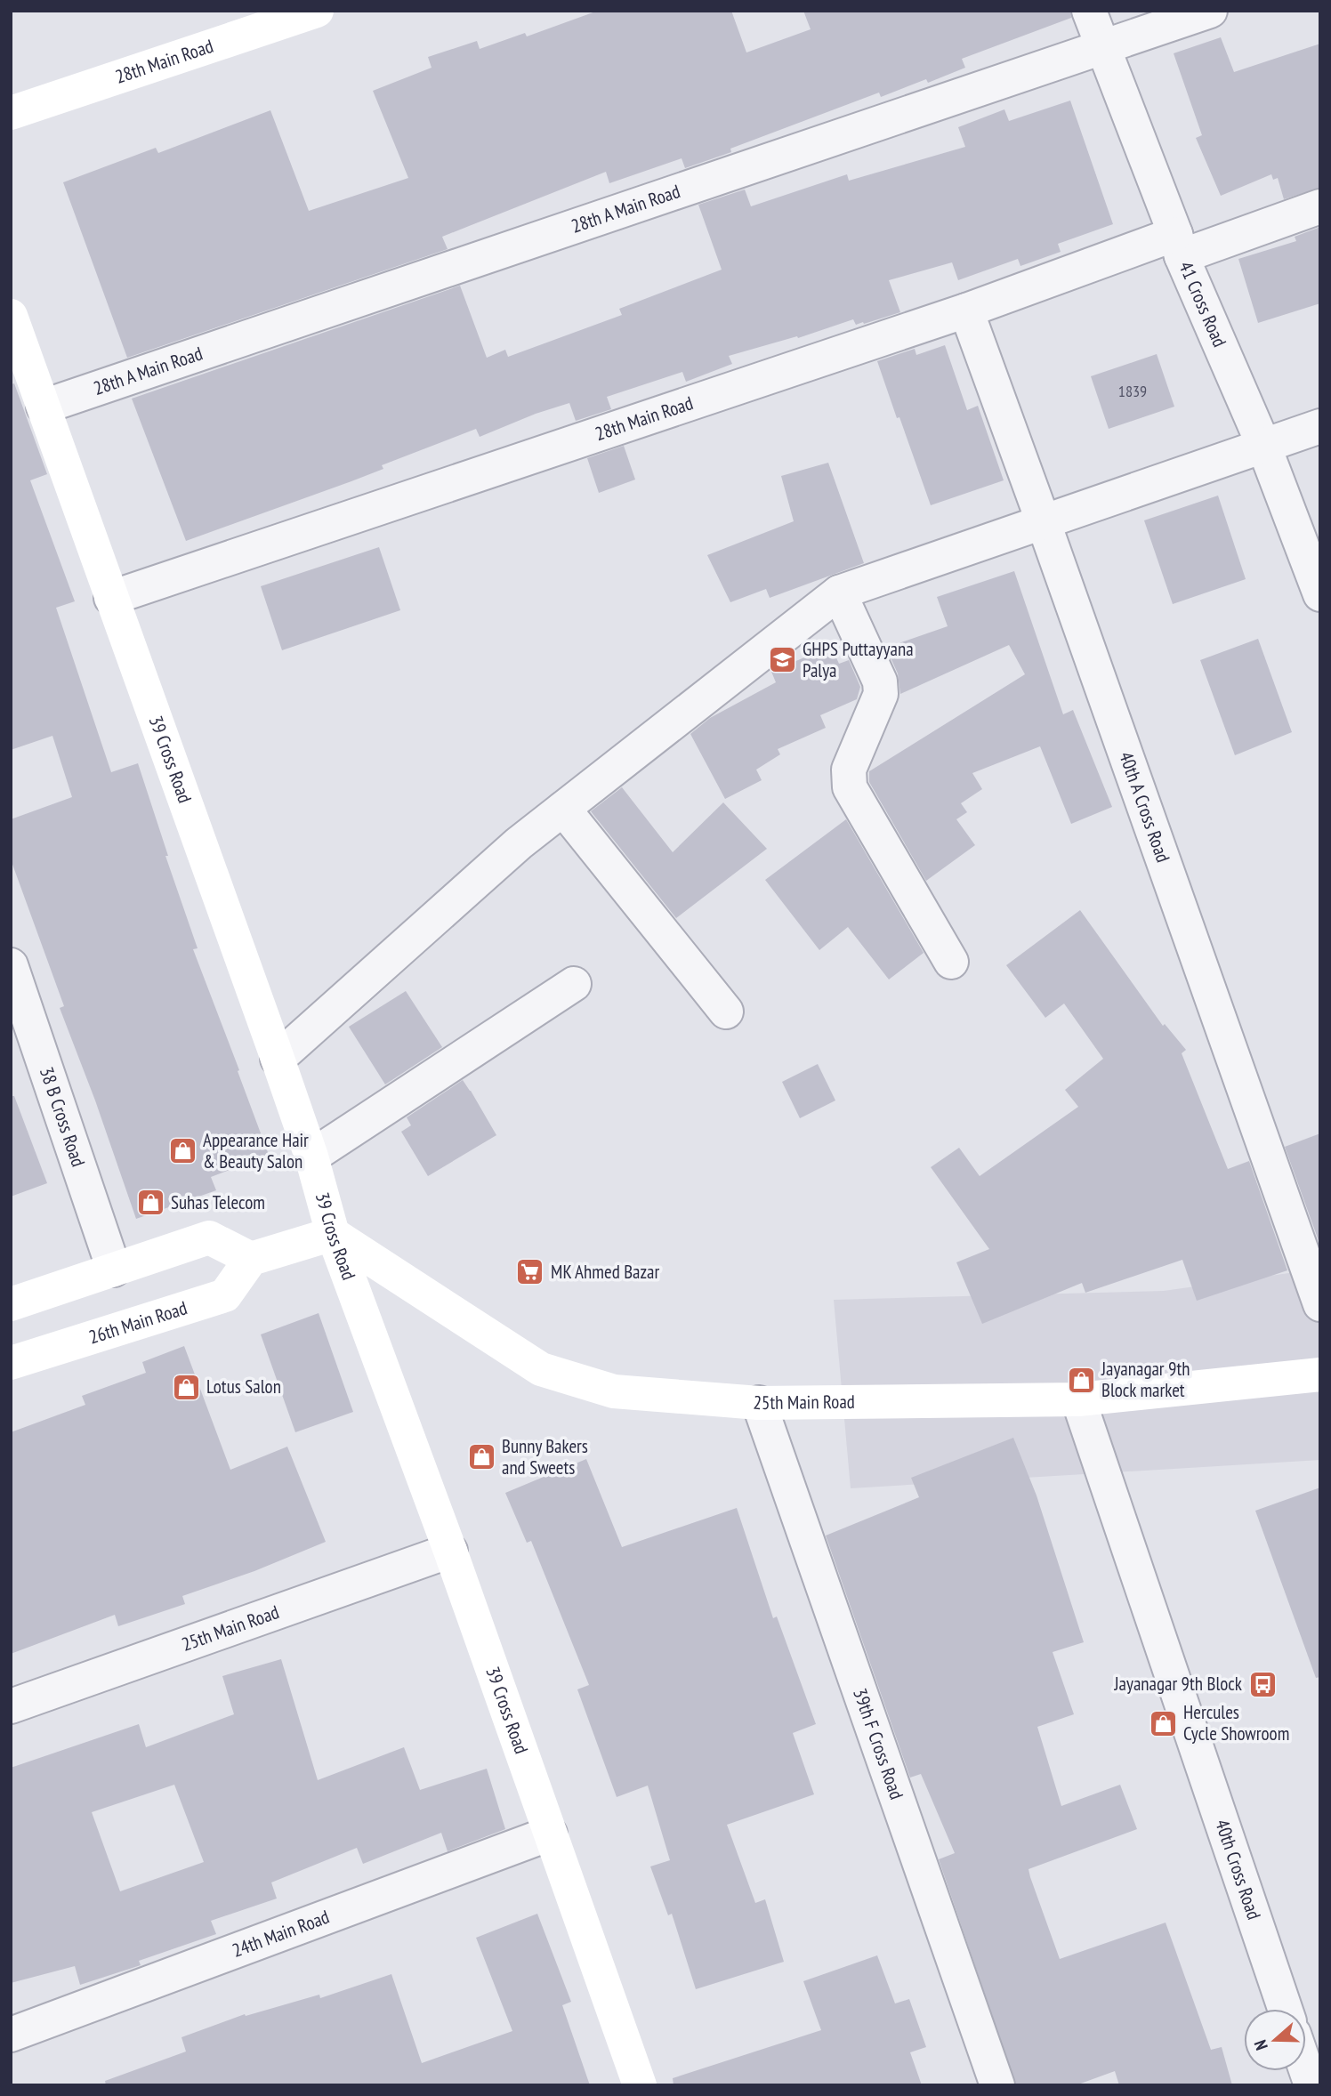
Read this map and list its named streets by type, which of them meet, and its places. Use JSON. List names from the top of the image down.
{
  "streets": {
    "street": [
      "28th Main Road",
      "28th A Main Road",
      "41 Cross Road",
      "39 Cross Road",
      "40th A Cross Road",
      "38 B Cross Road",
      "26th Main Road",
      "25th Main Road",
      "39th F Cross Road",
      "40th Cross Road",
      "24th Main Road"
    ]
  },
  "crossings": [
    ["28th Main Road", "41 Cross Road"],
    ["28th Main Road", "39 Cross Road"],
    ["28th Main Road", "40th A Cross Road"],
    ["28th A Main Road", "41 Cross Road"],
    ["28th A Main Road", "39 Cross Road"],
    ["39 Cross Road", "25th Main Road"],
    ["39 Cross Road", "24th Main Road"],
    ["25th Main Road", "39th F Cross Road"],
    ["25th Main Road", "40th Cross Road"]
  ],
  "places": {
    "school or university": ["GHPS Puttayyana Palya"],
    "shop": [
      "Appearance Hair & Beauty Salon",
      "Suhas Telecom",
      "Jayanagar 9th Block market",
      "Lotus Salon",
      "Bunny Bakers and Sweets",
      "Hercules Cycle Showroom"
    ],
    "supermarket": ["MK Ahmed Bazar"],
    "bus stop": ["Jayanagar 9th Block"]
  },
  "house_numbers": ["1839"],
  "north": "left"
}
